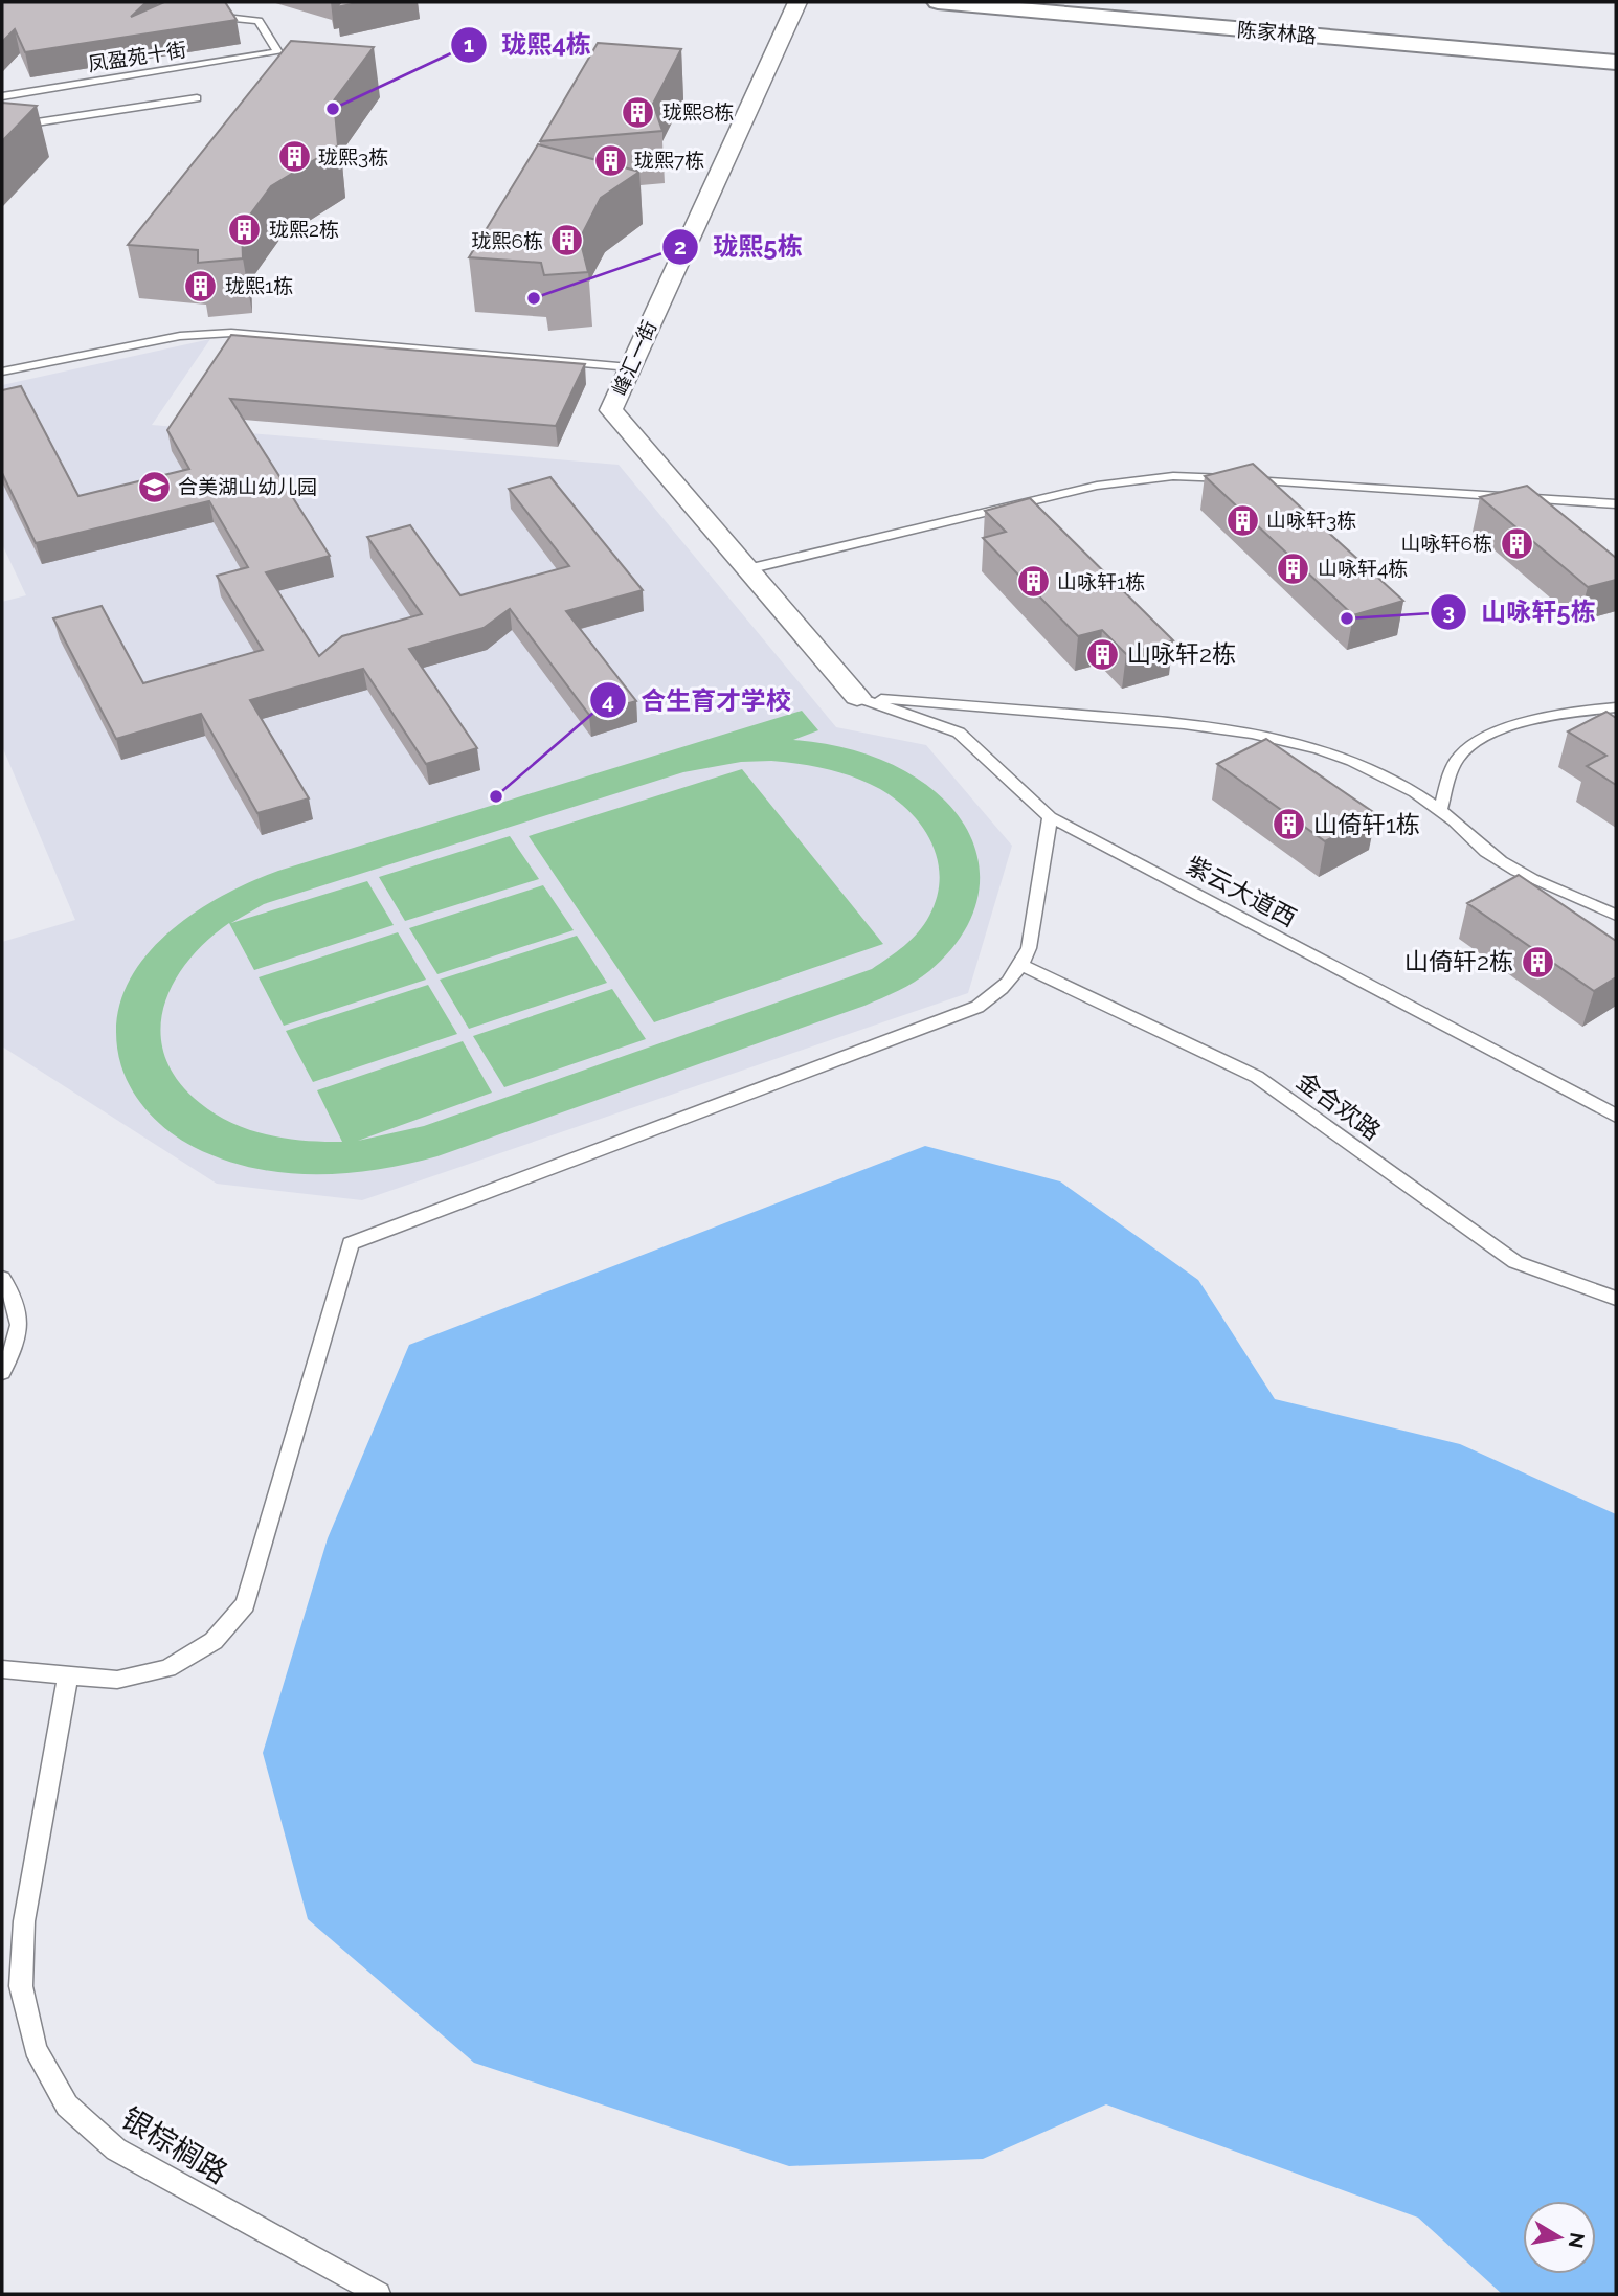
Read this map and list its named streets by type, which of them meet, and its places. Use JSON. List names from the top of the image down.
{
  "streets": {
    "main road": ["陈家林路"],
    "street": ["峰汇一街"],
    "lane": [
      "凤盈苑十街",
      "紫云大道西",
      "金合欢路",
      "银棕榈路"
    ]
  },
  "crossings": [
    ["峰汇一街", "紫云大道西"]
  ],
  "places": {
    "other": [
      "珑熙4栋",
      "珑熙5栋",
      "山咏轩5栋",
      "合生育才学校"
    ],
    "building": [
      "珑熙8栋",
      "珑熙3栋",
      "珑熙7栋",
      "珑熙2栋",
      "珑熙6栋",
      "珑熙1栋",
      "山咏轩3栋",
      "山咏轩6栋",
      "山咏轩4栋",
      "山咏轩1栋",
      "山咏轩2栋",
      "山倚轩1栋",
      "山倚轩2栋"
    ],
    "school or university": ["合美湖山幼儿园"]
  },
  "north": "right"
}
